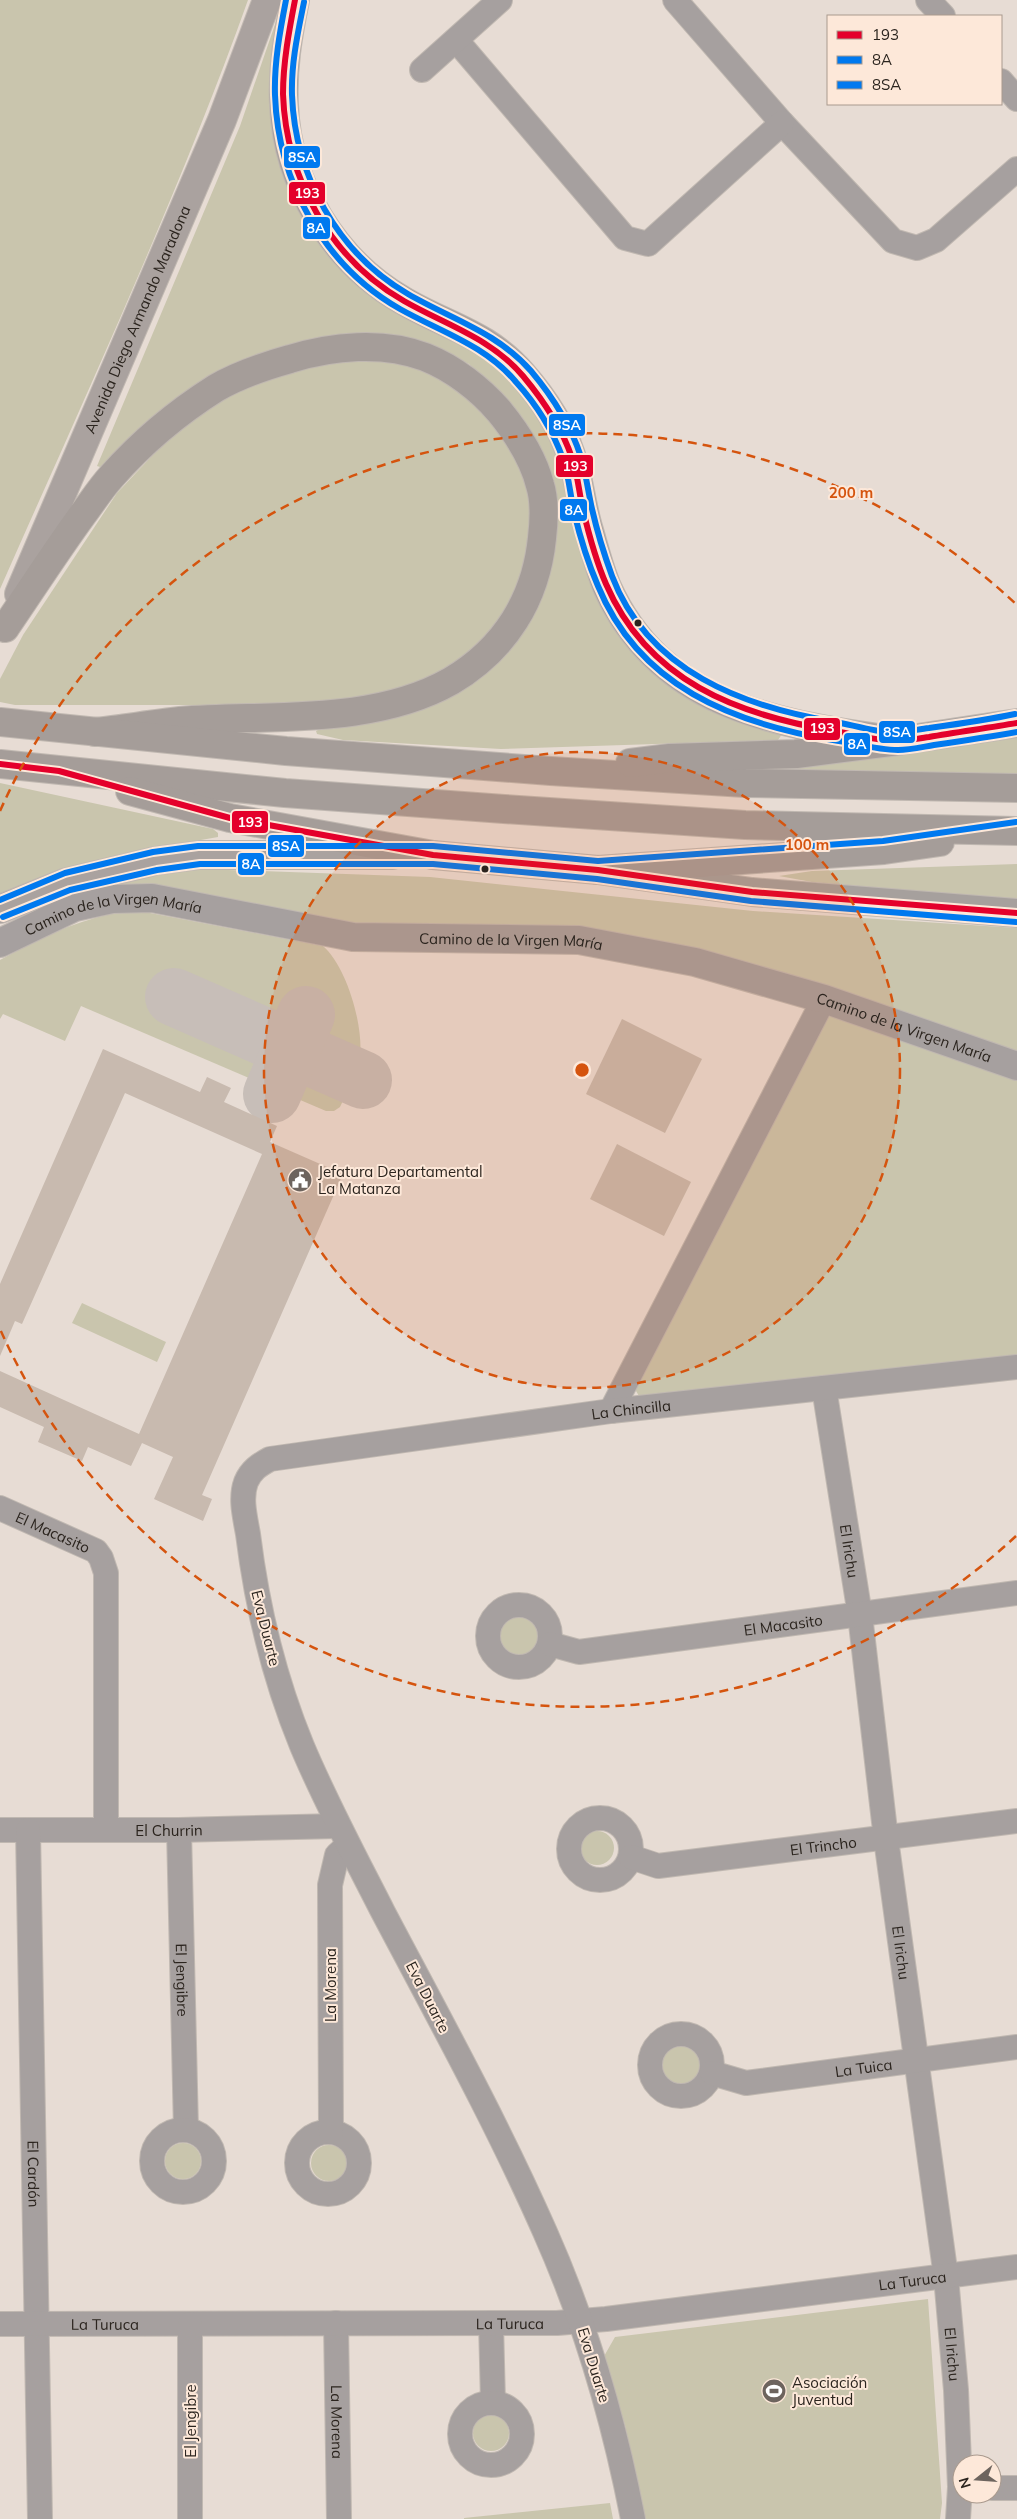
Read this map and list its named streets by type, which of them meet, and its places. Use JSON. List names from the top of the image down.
{
  "streets": {
    "main road": ["Avenida Diego Armando Maradona"],
    "street": [
      "Camino de la Virgen María",
      "La Chincilla",
      "El Macasito",
      "El Irichu",
      "Eva Duarte",
      "El Churrin",
      "El Trincho",
      "El Jengibre",
      "La Morena",
      "La Tuica",
      "El Cardón",
      "La Turuca"
    ]
  },
  "crossings": [
    ["La Chincilla", "El Irichu"],
    ["La Chincilla", "Eva Duarte"],
    ["El Macasito", "El Irichu"],
    ["El Macasito", "El Churrin"],
    ["El Irichu", "El Trincho"],
    ["El Irichu", "La Tuica"],
    ["El Irichu", "La Turuca"],
    ["Eva Duarte", "El Churrin"],
    ["Eva Duarte", "La Morena"],
    ["Eva Duarte", "La Turuca"],
    ["El Churrin", "El Jengibre"],
    ["El Churrin", "La Morena"],
    ["El Churrin", "El Cardón"],
    ["El Jengibre", "La Turuca"],
    ["La Morena", "La Turuca"],
    ["El Cardón", "La Turuca"]
  ],
  "places": {
    "public building": ["Jefatura Departamental La Matanza"],
    "sports": ["Asociación Juventud"]
  },
  "lines": ["transit line 193", "transit line 8A", "transit line 8SA"],
  "legend": ["193", "8A", "8SA"],
  "north": "left",
  "rings": ["200 m", "100 m"]
}
